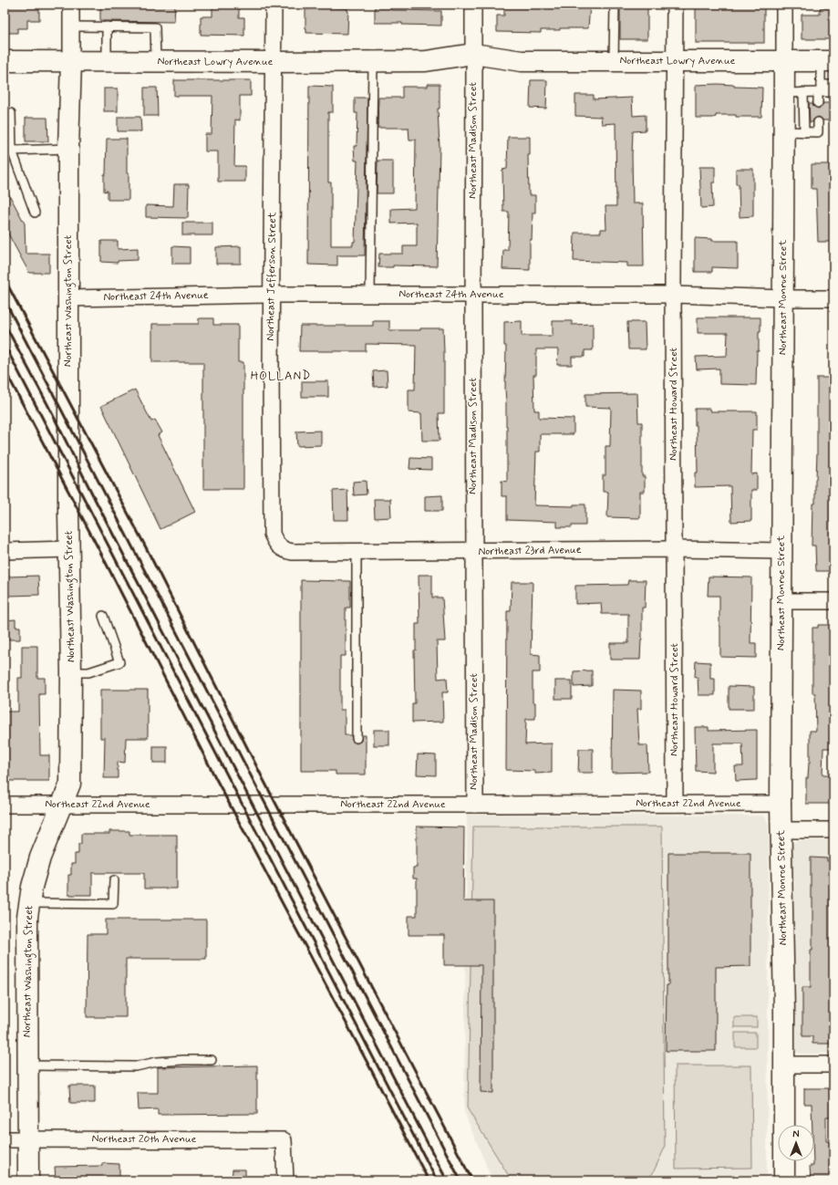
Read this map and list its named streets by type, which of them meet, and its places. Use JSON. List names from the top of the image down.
{
  "streets": {
    "street": [
      "Northeast Lowry Avenue",
      "Northeast Madison Street",
      "Northeast Jefferson Street",
      "Northeast 24th Avenue",
      "Northeast Monroe Street",
      "Northeast Washington Street",
      "Northeast Howard Street",
      "Northeast 23rd Avenue",
      "Northeast 22nd Avenue",
      "Northeast 20th Avenue"
    ]
  },
  "crossings": [
    ["Northeast Lowry Avenue", "Northeast Madison Street"],
    ["Northeast Lowry Avenue", "Northeast Jefferson Street"],
    ["Northeast Lowry Avenue", "Northeast Monroe Street"],
    ["Northeast Lowry Avenue", "Northeast Washington Street"],
    ["Northeast Lowry Avenue", "Northeast Howard Street"],
    ["Northeast Madison Street", "Northeast 24th Avenue"],
    ["Northeast Madison Street", "Northeast 23rd Avenue"],
    ["Northeast Madison Street", "Northeast 22nd Avenue"],
    ["Northeast Jefferson Street", "Northeast 24th Avenue"],
    ["Northeast Jefferson Street", "Northeast 23rd Avenue"],
    ["Northeast 24th Avenue", "Northeast Monroe Street"],
    ["Northeast 24th Avenue", "Northeast Washington Street"],
    ["Northeast 24th Avenue", "Northeast Howard Street"],
    ["Northeast Monroe Street", "Northeast 23rd Avenue"],
    ["Northeast Monroe Street", "Northeast 22nd Avenue"],
    ["Northeast Washington Street", "Northeast 22nd Avenue"],
    ["Northeast Washington Street", "Northeast 20th Avenue"],
    ["Northeast Howard Street", "Northeast 23rd Avenue"],
    ["Northeast Howard Street", "Northeast 22nd Avenue"]
  ],
  "districts": ["HOLLAND"],
  "north": "top"
}
